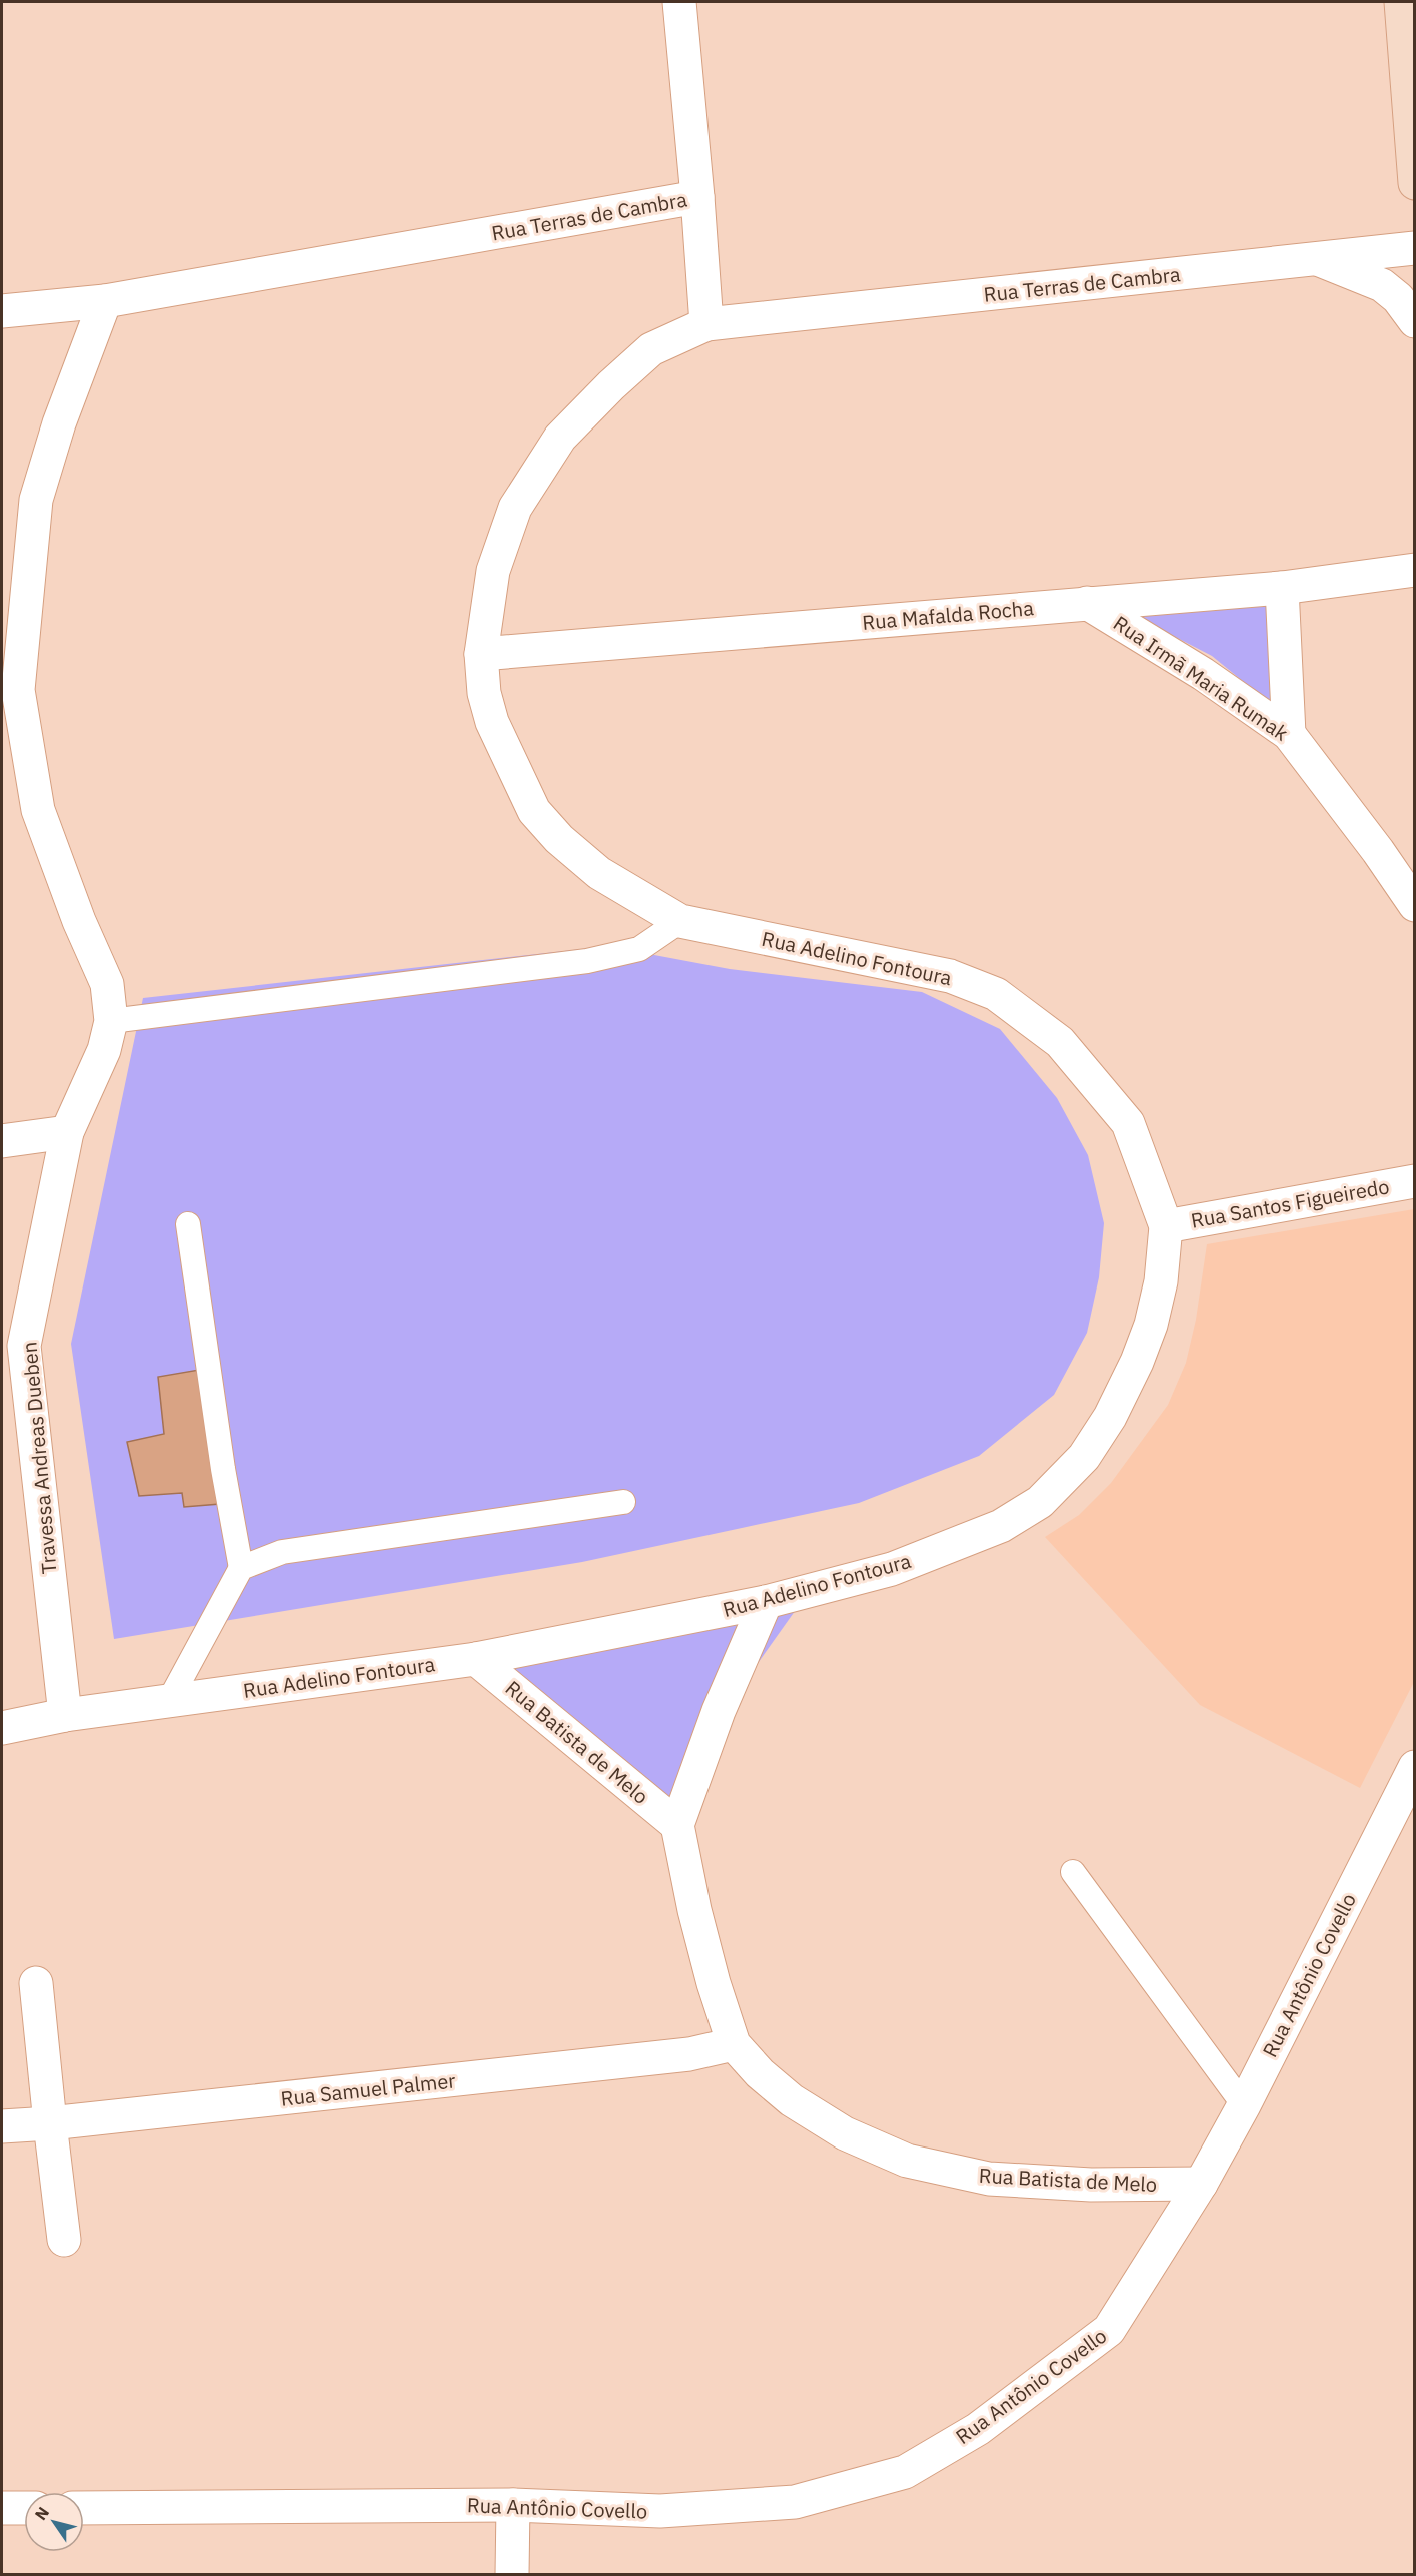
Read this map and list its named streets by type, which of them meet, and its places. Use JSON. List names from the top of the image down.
{
  "streets": {
    "street": [
      "Rua Terras de Cambra",
      "Rua Mafalda Rocha",
      "Rua Irmã Maria Rumak",
      "Rua Adelino Fontoura",
      "Rua Santos Figueiredo",
      "Travessa Andreas Dueben",
      "Rua Batista de Melo",
      "Rua Antônio Covello",
      "Rua Samuel Palmer"
    ]
  },
  "crossings": [
    ["Rua Terras de Cambra", "Rua Adelino Fontoura"],
    ["Rua Terras de Cambra", "Travessa Andreas Dueben"],
    ["Rua Mafalda Rocha", "Rua Irmã Maria Rumak"],
    ["Rua Mafalda Rocha", "Rua Adelino Fontoura"],
    ["Rua Adelino Fontoura", "Rua Santos Figueiredo"],
    ["Rua Adelino Fontoura", "Travessa Andreas Dueben"],
    ["Rua Adelino Fontoura", "Rua Batista de Melo"],
    ["Rua Batista de Melo", "Rua Antônio Covello"],
    ["Rua Batista de Melo", "Rua Samuel Palmer"]
  ],
  "north": "top left"
}
